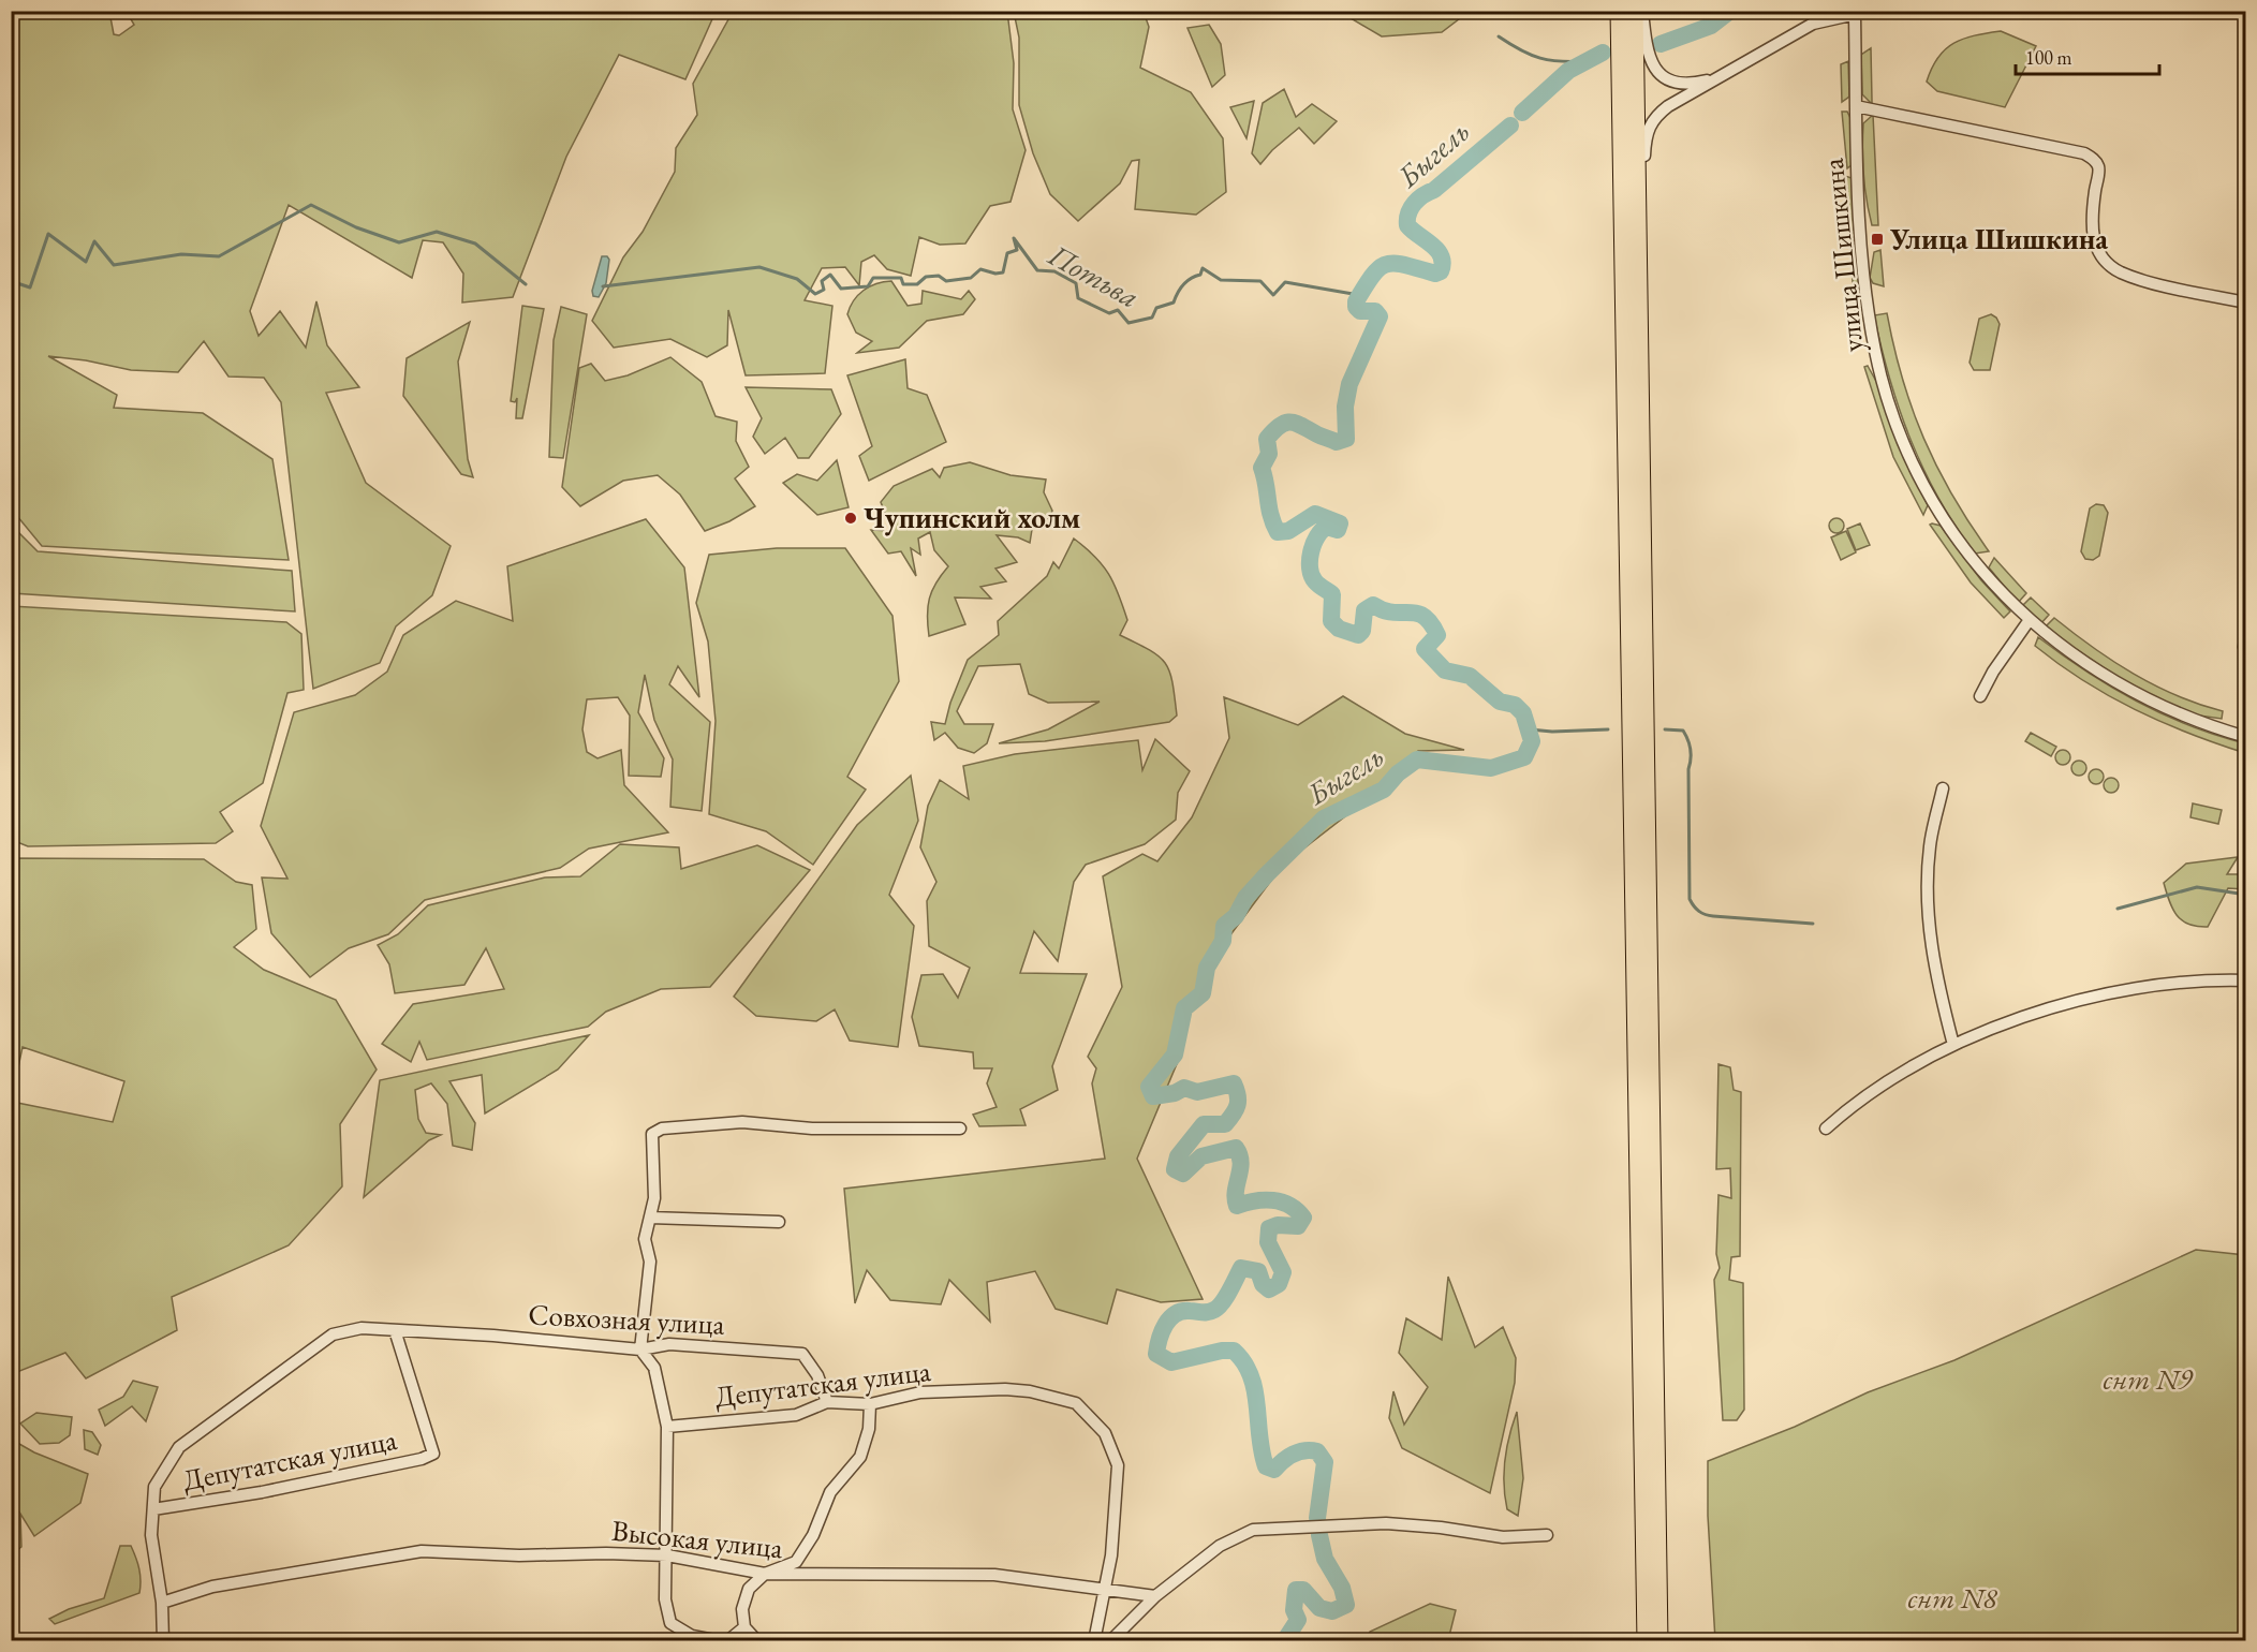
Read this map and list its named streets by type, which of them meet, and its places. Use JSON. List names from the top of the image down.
{
  "streets": {
    "street": [
      "улица Шишкина",
      "Совхозная улица",
      "Депутатская улица",
      "Высокая улица"
    ]
  },
  "crossings": [
    ["Совхозная улица", "Депутатская улица"],
    ["Совхозная улица", "Высокая улица"],
    ["Депутатская улица", "Высокая улица"]
  ],
  "water": ["Быгель", "Потьва"],
  "parks": ["снт N9", "снт N8"],
  "places": {
    "transit": ["Улица Шишкина"],
    "other": ["Чупинский холм"]
  },
  "scale_bar": "100 m"
}
